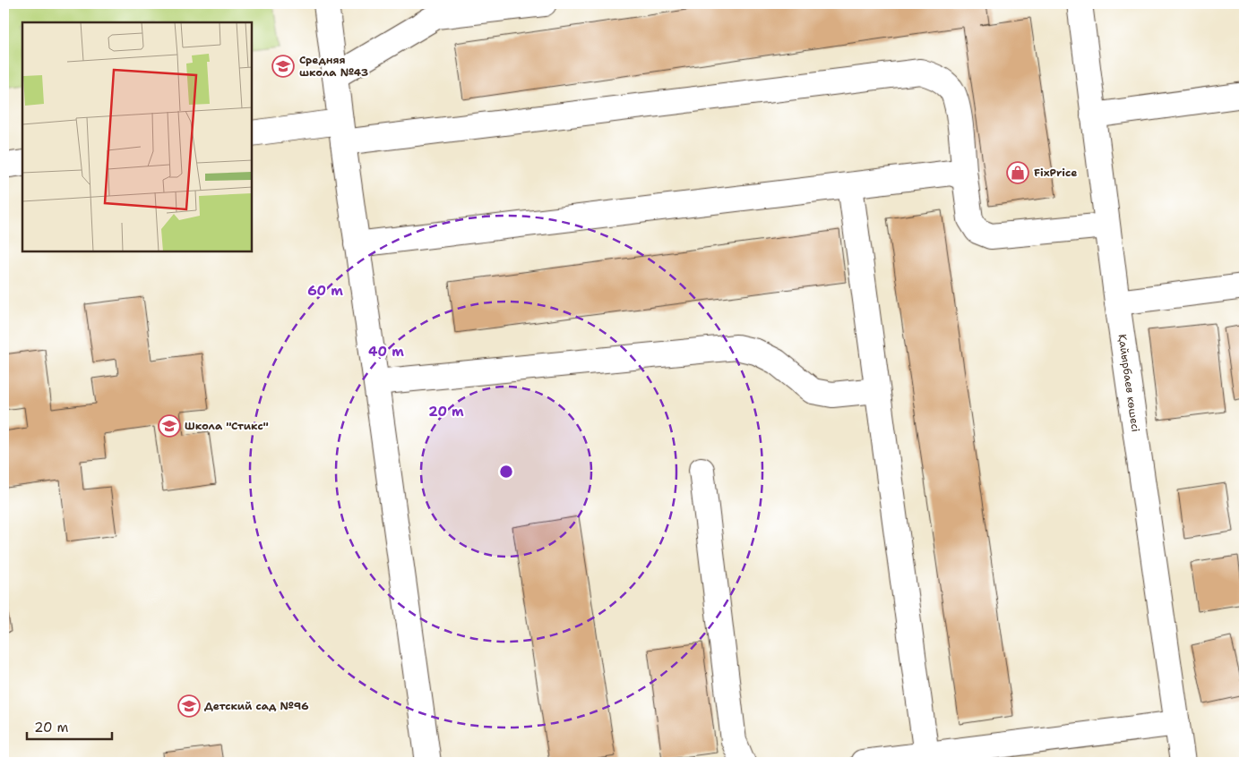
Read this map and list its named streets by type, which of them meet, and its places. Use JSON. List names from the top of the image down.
{
  "streets": {
    "street": ["Қайырбаев көшесі"]
  },
  "places": {
    "school or university": ["Средняя школа №43", "Школа \"Стикс\"", "Детский сад №96"],
    "shop": ["FixPrice"]
  },
  "scale_bar": "20 m",
  "rings": ["60 m", "40 m", "20 m"]
}
